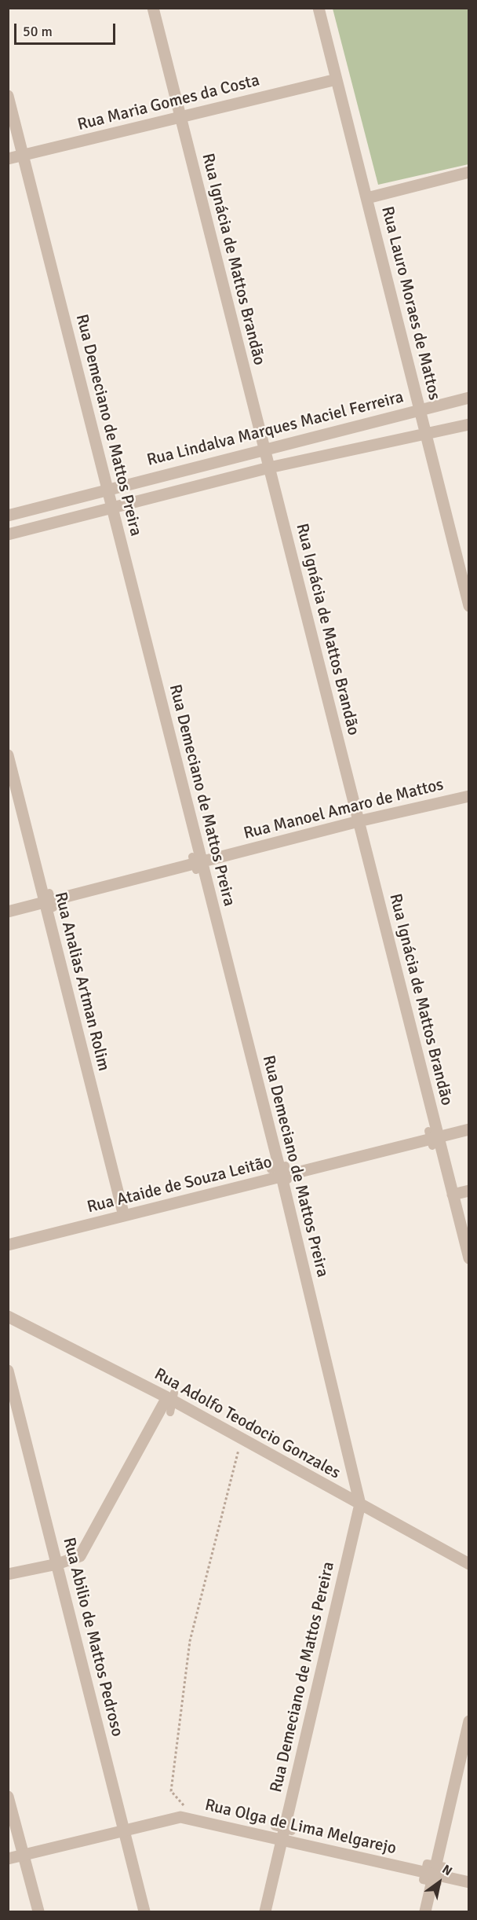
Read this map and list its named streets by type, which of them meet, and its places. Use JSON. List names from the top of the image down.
{
  "streets": {
    "street": [
      "Rua Maria Gomes da Costa",
      "Rua Ignácia de Mattos Brandão",
      "Rua Lauro Moraes de Mattos",
      "Rua Demeciano de Mattos Preira",
      "Rua Lindalva Marques Maciel Ferreira",
      "Rua Manoel Amaro de Mattos",
      "Rua Analias Artman Rolim",
      "Rua Ataide de Souza Leitão",
      "Rua Adolfo Teodocio Gonzales",
      "Rua Abilio de Mattos Pedroso",
      "Rua Demeciano de Mattos Pereira",
      "Rua Olga de Lima Melgarejo"
    ]
  },
  "crossings": [
    ["Rua Maria Gomes da Costa", "Rua Ignácia de Mattos Brandão"],
    ["Rua Maria Gomes da Costa", "Rua Lauro Moraes de Mattos"],
    ["Rua Maria Gomes da Costa", "Rua Demeciano de Mattos Preira"],
    ["Rua Ignácia de Mattos Brandão", "Rua Lindalva Marques Maciel Ferreira"],
    ["Rua Ignácia de Mattos Brandão", "Rua Manoel Amaro de Mattos"],
    ["Rua Ignácia de Mattos Brandão", "Rua Ataide de Souza Leitão"],
    ["Rua Lauro Moraes de Mattos", "Rua Lindalva Marques Maciel Ferreira"],
    ["Rua Demeciano de Mattos Preira", "Rua Lindalva Marques Maciel Ferreira"],
    ["Rua Demeciano de Mattos Preira", "Rua Manoel Amaro de Mattos"],
    ["Rua Demeciano de Mattos Preira", "Rua Ataide de Souza Leitão"],
    ["Rua Demeciano de Mattos Preira", "Rua Adolfo Teodocio Gonzales"],
    ["Rua Demeciano de Mattos Preira", "Rua Demeciano de Mattos Pereira"],
    ["Rua Manoel Amaro de Mattos", "Rua Analias Artman Rolim"],
    ["Rua Analias Artman Rolim", "Rua Ataide de Souza Leitão"],
    ["Rua Adolfo Teodocio Gonzales", "Rua Demeciano de Mattos Pereira"],
    ["Rua Abilio de Mattos Pedroso", "Rua Olga de Lima Melgarejo"],
    ["Rua Demeciano de Mattos Pereira", "Rua Olga de Lima Melgarejo"]
  ],
  "scale_bar": "50 m",
  "north": "top right"
}
